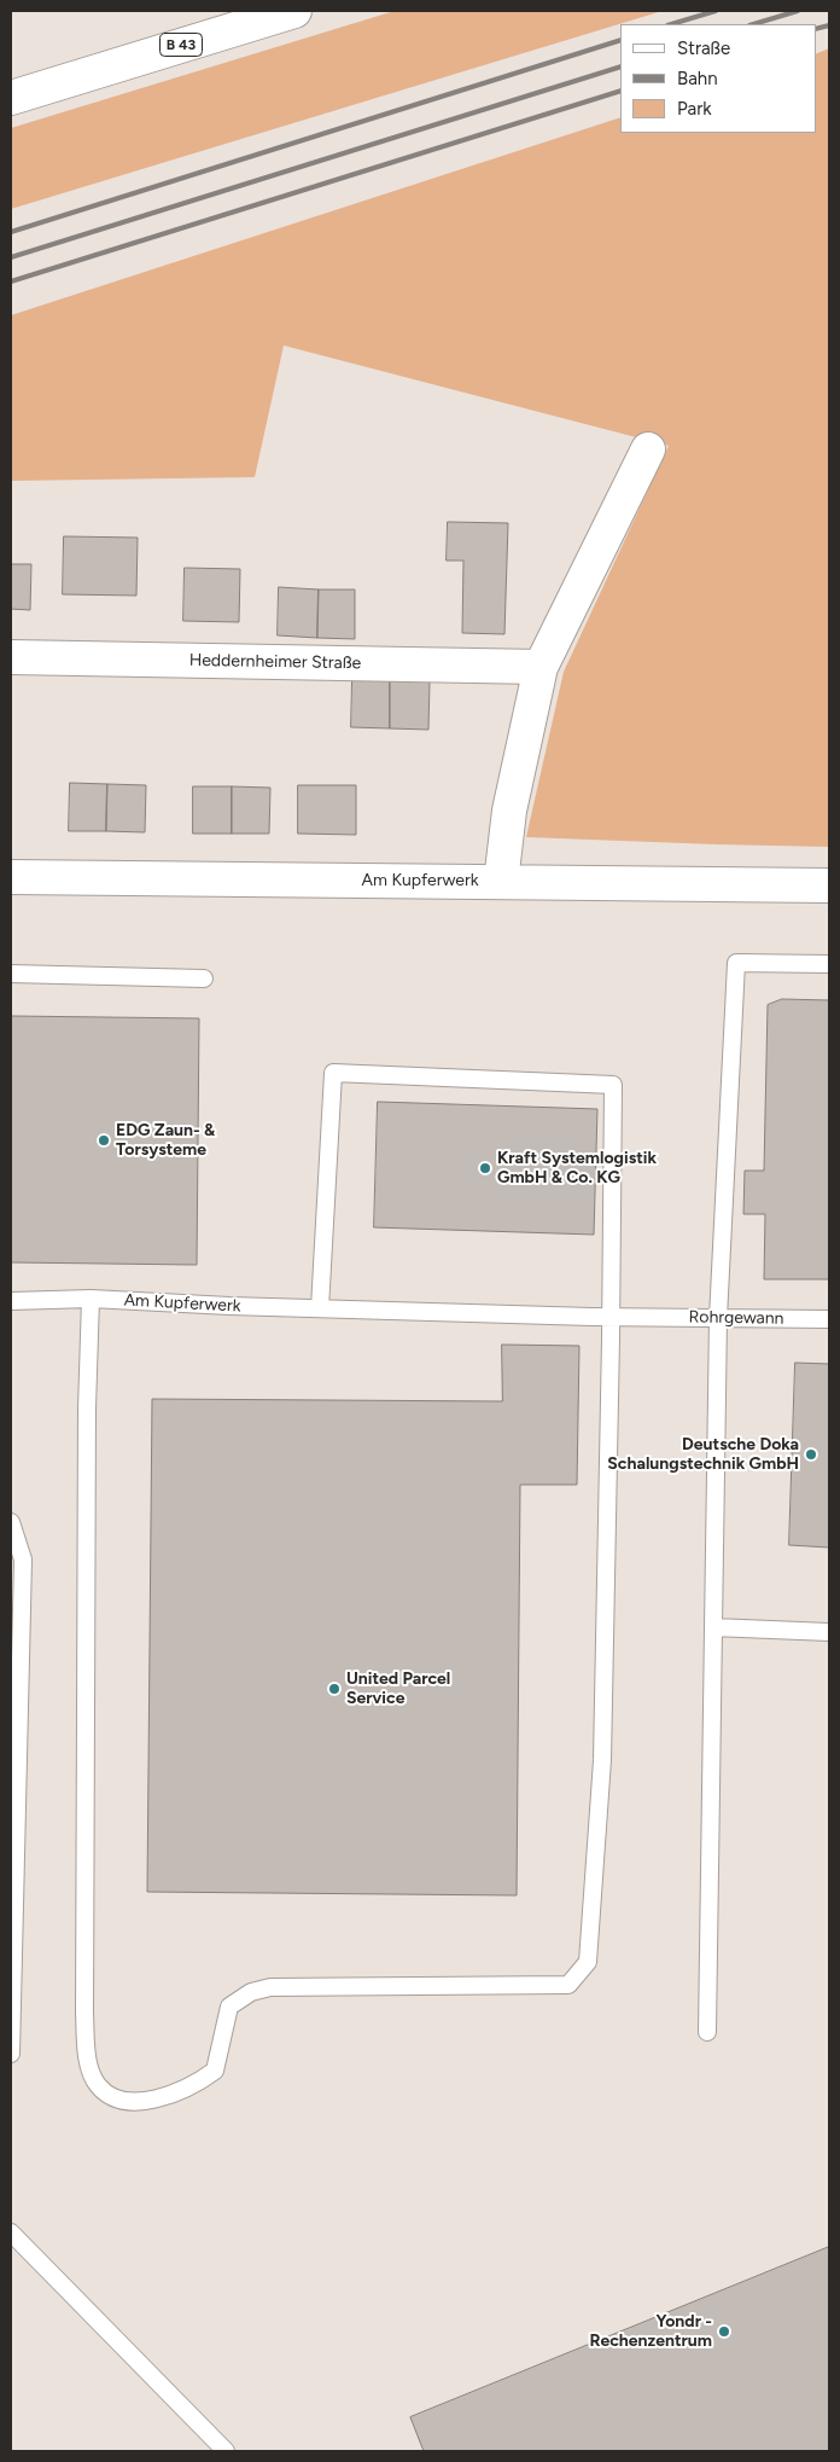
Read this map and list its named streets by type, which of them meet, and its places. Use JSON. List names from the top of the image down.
{
  "streets": {
    "street": ["B 43", "Heddernheimer Straße", "Am Kupferwerk"],
    "lane": ["Rohrgewann"]
  },
  "crossings": [
    ["Am Kupferwerk", "Rohrgewann"]
  ],
  "places": [
    "EDG Zaun- & Torsysteme",
    "Kraft Systemlogistik GmbH & Co. KG",
    "Deutsche Doka Schalungstechnik GmbH",
    "United Parcel Service",
    "Yondr - Rechenzentrum"
  ],
  "legend": ["Straße", "Bahn", "Park"]
}
